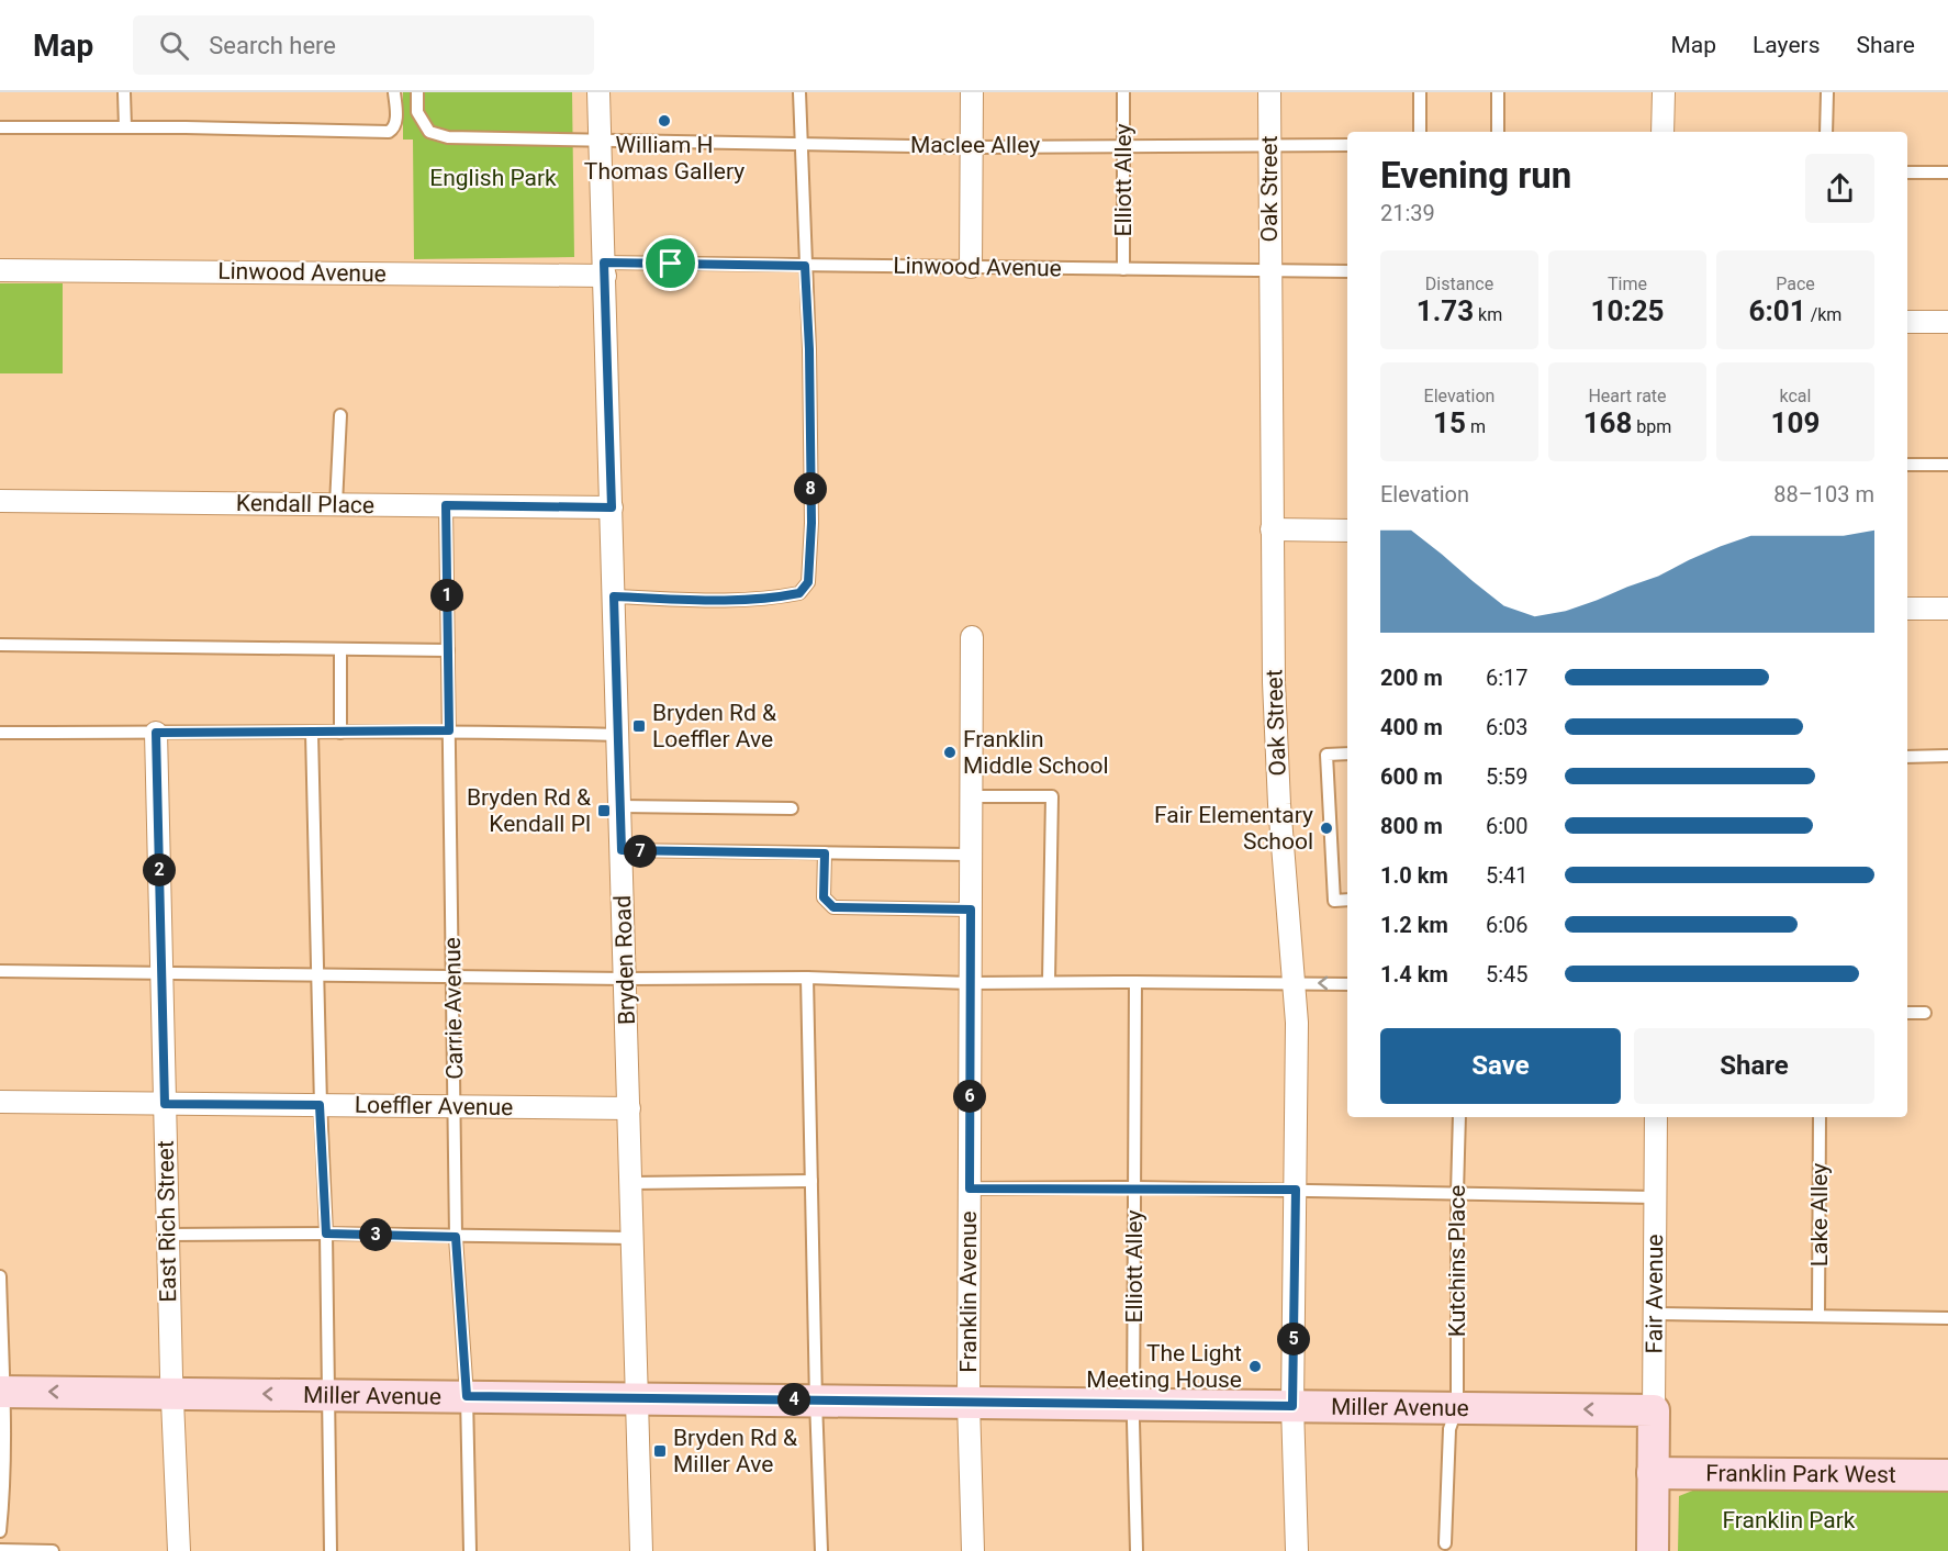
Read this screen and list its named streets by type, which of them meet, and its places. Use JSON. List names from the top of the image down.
{
  "streets": {
    "street": [
      "Oak Street",
      "Linwood Avenue",
      "Kendall Place",
      "Bryden Road",
      "Loeffler Avenue",
      "East Rich Street",
      "Franklin Avenue",
      "Fair Avenue",
      "Miller Avenue",
      "Franklin Park West"
    ],
    "lane": [
      "Maclee Alley",
      "Elliott Alley",
      "Carrie Avenue",
      "Lake Alley",
      "Kutchins Place"
    ]
  },
  "crossings": [
    ["Maclee Alley", "Elliott Alley"],
    ["Maclee Alley", "Oak Street"],
    ["Maclee Alley", "Bryden Road"],
    ["Elliott Alley", "Linwood Avenue"],
    ["Elliott Alley", "Miller Avenue"],
    ["Oak Street", "Linwood Avenue"],
    ["Oak Street", "Miller Avenue"],
    ["Linwood Avenue", "Bryden Road"],
    ["Kendall Place", "Bryden Road"],
    ["Kendall Place", "Carrie Avenue"],
    ["Bryden Road", "Loeffler Avenue"],
    ["Bryden Road", "Miller Avenue"],
    ["Carrie Avenue", "Loeffler Avenue"],
    ["Carrie Avenue", "Miller Avenue"],
    ["Loeffler Avenue", "East Rich Street"],
    ["East Rich Street", "Miller Avenue"],
    ["Kutchins Place", "Miller Avenue"],
    ["Franklin Avenue", "Miller Avenue"],
    ["Fair Avenue", "Miller Avenue"],
    ["Fair Avenue", "Franklin Park West"]
  ],
  "parks": ["English Park", "Franklin Park"],
  "places": {
    "other": [
      "William H Thomas Gallery",
      "Franklin Middle School",
      "Fair Elementary School",
      "The Light Meeting House"
    ],
    "transit": ["Bryden Rd & Loeffler Ave", "Bryden Rd & Kendall Pl", "Bryden Rd & Miller Ave"]
  },
  "page": {
    "header": "Map",
    "search": "Search here",
    "nav": ["Map", "Layers", "Share"],
    "heading": ["Evening run", "21:39"],
    "stats": [
      ["Distance", "1.73 km"],
      ["Time", "10:25"],
      ["Pace", "6:01 /km"],
      ["Elevation", "15 m"],
      ["Heart rate", "168 bpm"],
      ["kcal", "109"]
    ],
    "chart": ["Elevation", "88–103 m"],
    "pins": [
      "8",
      "1",
      "7",
      "2",
      "6",
      "3",
      "5",
      "4"
    ],
    "list": [
      {
        "name": "200 m",
        "note": "6:17"
      },
      {
        "name": "400 m",
        "note": "6:03"
      },
      {
        "name": "600 m",
        "note": "5:59"
      },
      {
        "name": "800 m",
        "note": "6:00"
      },
      {
        "name": "1.0 km",
        "note": "5:41"
      },
      {
        "name": "1.2 km",
        "note": "6:06"
      },
      {
        "name": "1.4 km",
        "note": "5:45"
      }
    ],
    "buttons": ["Save", "Share"]
  }
}
